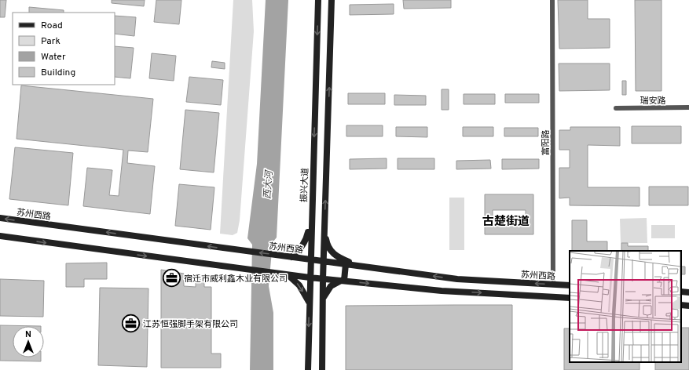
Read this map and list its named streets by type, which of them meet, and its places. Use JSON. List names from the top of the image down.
{
  "streets": {
    "main road": ["振兴大道", "苏州西路"],
    "street": ["瑞安路", "富阳路"]
  },
  "crossings": [
    ["富阳路", "苏州西路"],
    ["振兴大道", "苏州西路"]
  ],
  "districts": ["古楚街道"],
  "water": ["西大河"],
  "places": {
    "office": ["宿迁市威利鑫木业有限公司", "江苏恒强脚手架有限公司"]
  },
  "legend": [
    "Road",
    "Park",
    "Water",
    "Building"
  ],
  "north": "top"
}
